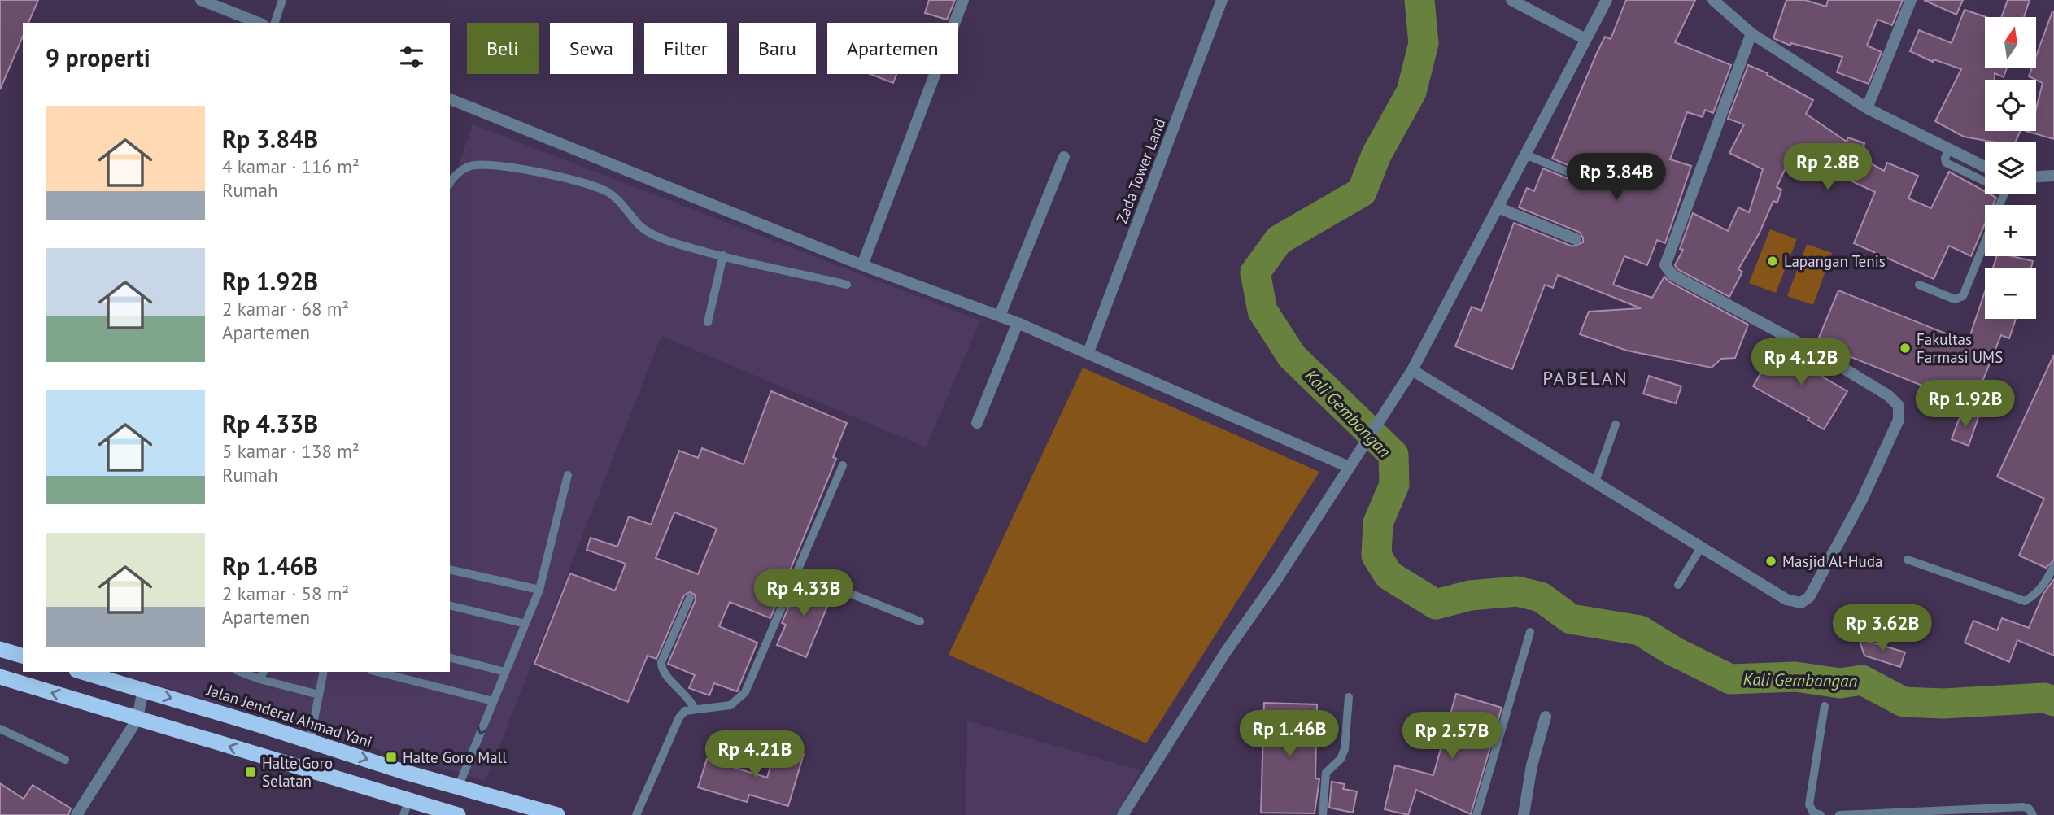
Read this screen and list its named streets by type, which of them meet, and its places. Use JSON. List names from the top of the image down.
{
  "streets": {
    "highway": ["Jalan Jenderal Ahmad Yani"],
    "street": ["Zada Tower Land"]
  },
  "districts": ["PABELAN"],
  "water": ["Kali Gembongan"],
  "places": {
    "other": ["Lapangan Tenis", "Fakultas Farmasi UMS", "Masjid Al-Huda"],
    "transit": ["Halte Goro Mall", "Halte Goro Selatan"]
  },
  "north": "top",
  "page": {
    "map_buttons": ["+", "−"],
    "chip": [
      "Beli",
      "Sewa",
      "Filter",
      "Baru",
      "Apartemen"
    ],
    "heading": "9 properti",
    "list": [
      {
        "name": "Rp 3.84B",
        "note": "4 kamar · 116 m² · Rumah"
      },
      {
        "name": "Rp 1.92B",
        "note": "2 kamar · 68 m² · Apartemen"
      },
      {
        "name": "Rp 4.33B",
        "note": "5 kamar · 138 m² · Rumah"
      },
      {
        "name": "Rp 1.46B",
        "note": "2 kamar · 58 m² · Apartemen"
      }
    ],
    "price": [
      "Rp 2.8B",
      "Rp 3.84B",
      "Rp 4.12B",
      "Rp 1.92B",
      "Rp 4.33B",
      "Rp 3.62B",
      "Rp 1.46B",
      "Rp 2.57B",
      "Rp 4.21B"
    ]
  }
}
